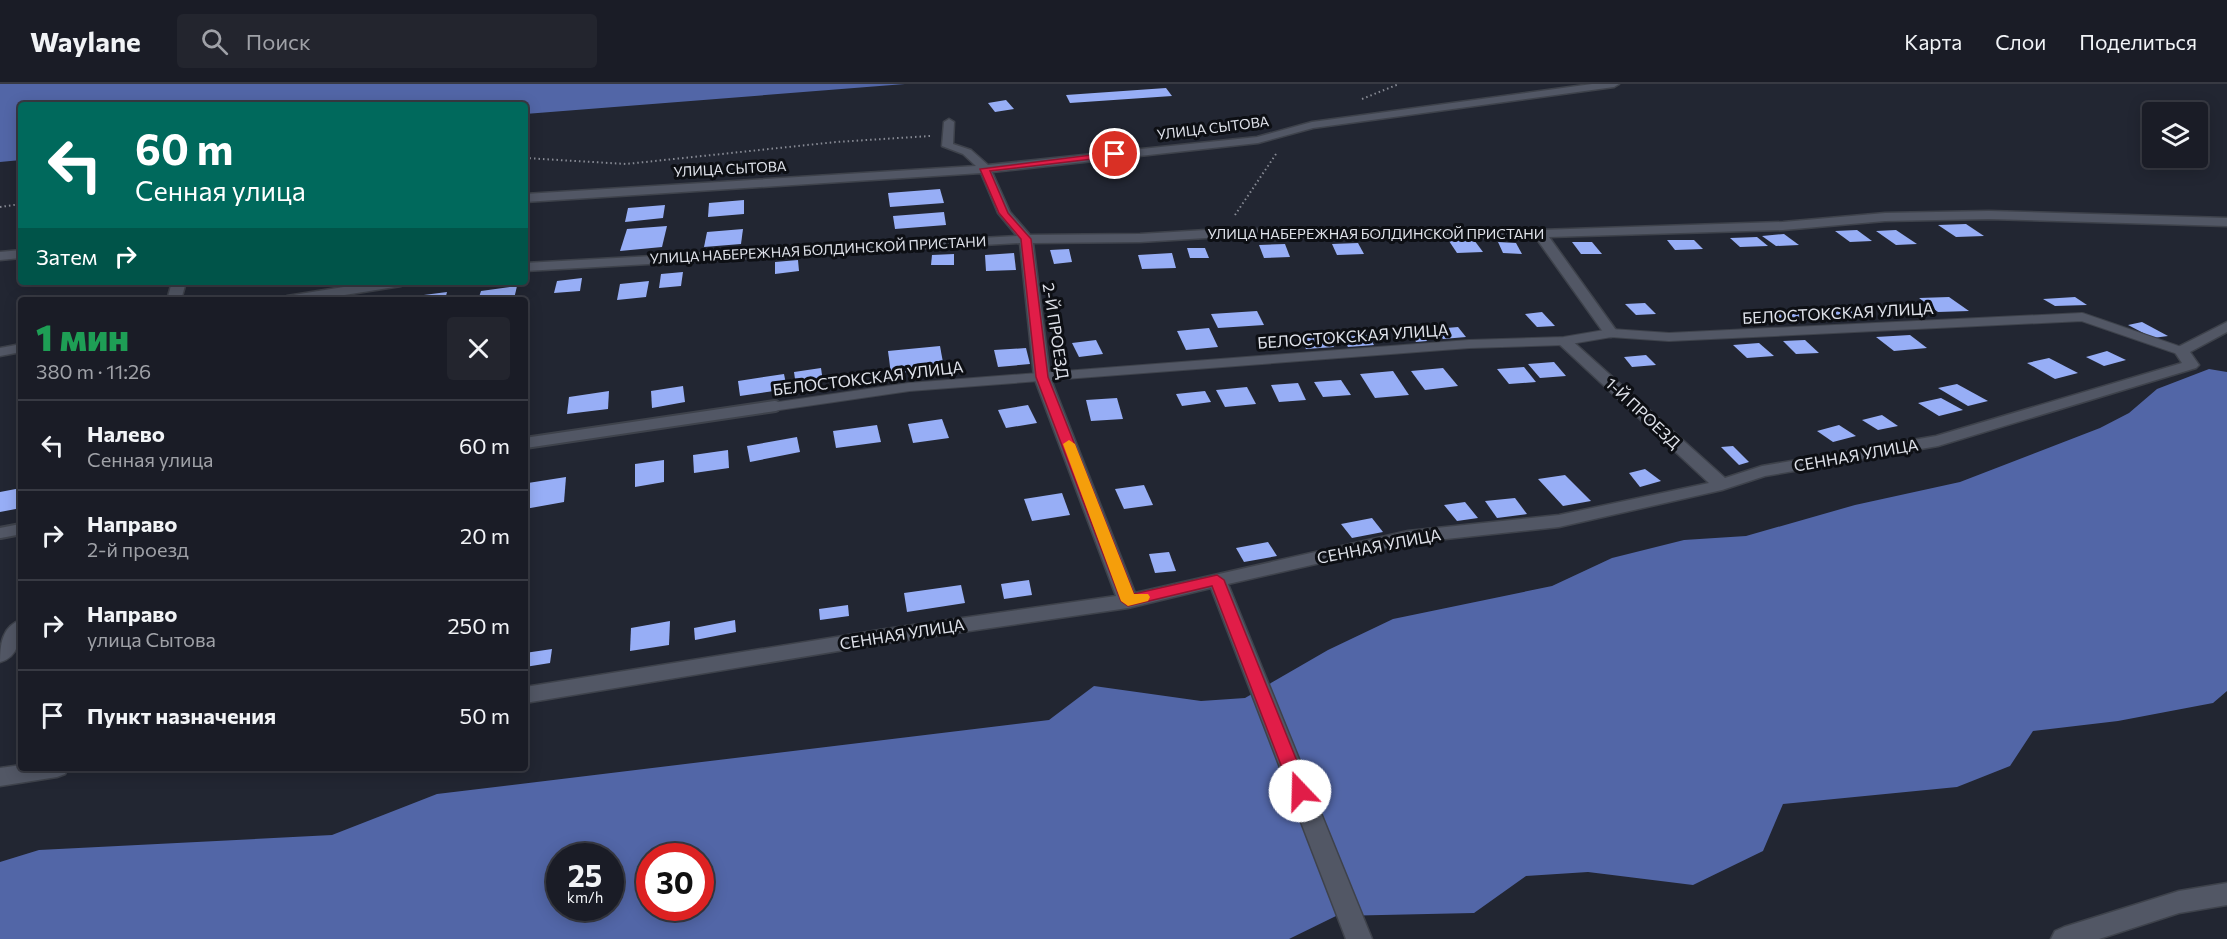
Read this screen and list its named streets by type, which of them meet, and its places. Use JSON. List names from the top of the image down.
{
  "streets": {
    "street": [
      "УЛИЦА СЫТОВА",
      "УЛИЦА НАБЕРЕЖНАЯ БОЛДИНСКОЙ ПРИСТАНИ",
      "2-Й ПРОЕЗД",
      "1-Й ПРОЕЗД",
      "СЕННАЯ УЛИЦА"
    ],
    "lane": ["БЕЛОСТОКСКАЯ УЛИЦА"]
  },
  "crossings": [
    ["УЛИЦА НАБЕРЕЖНАЯ БОЛДИНСКОЙ ПРИСТАНИ", "2-Й ПРОЕЗД"],
    ["БЕЛОСТОКСКАЯ УЛИЦА", "2-Й ПРОЕЗД"],
    ["БЕЛОСТОКСКАЯ УЛИЦА", "1-Й ПРОЕЗД"],
    ["БЕЛОСТОКСКАЯ УЛИЦА", "СЕННАЯ УЛИЦА"],
    ["2-Й ПРОЕЗД", "СЕННАЯ УЛИЦА"],
    ["1-Й ПРОЕЗД", "СЕННАЯ УЛИЦА"]
  ],
  "page": {
    "header": "Waylane",
    "search": "Поиск",
    "nav": ["Карта", "Слои", "Поделиться"],
    "turn": ["60 m", "Сенная улица"],
    "then": "Затем",
    "heading": ["1 мин", "380 m · 11:26"],
    "list": [
      {
        "name": "Налево",
        "note": "Сенная улица",
        "value": "60 m"
      },
      {
        "name": "Направо",
        "note": "2-й проезд",
        "value": "20 m"
      },
      {
        "name": "Направо",
        "note": "улица Сытова",
        "value": "250 m"
      },
      {
        "name": "Пункт назначения",
        "value": "50 m"
      }
    ],
    "speed": "25 km/h",
    "limit": "30"
  }
}
